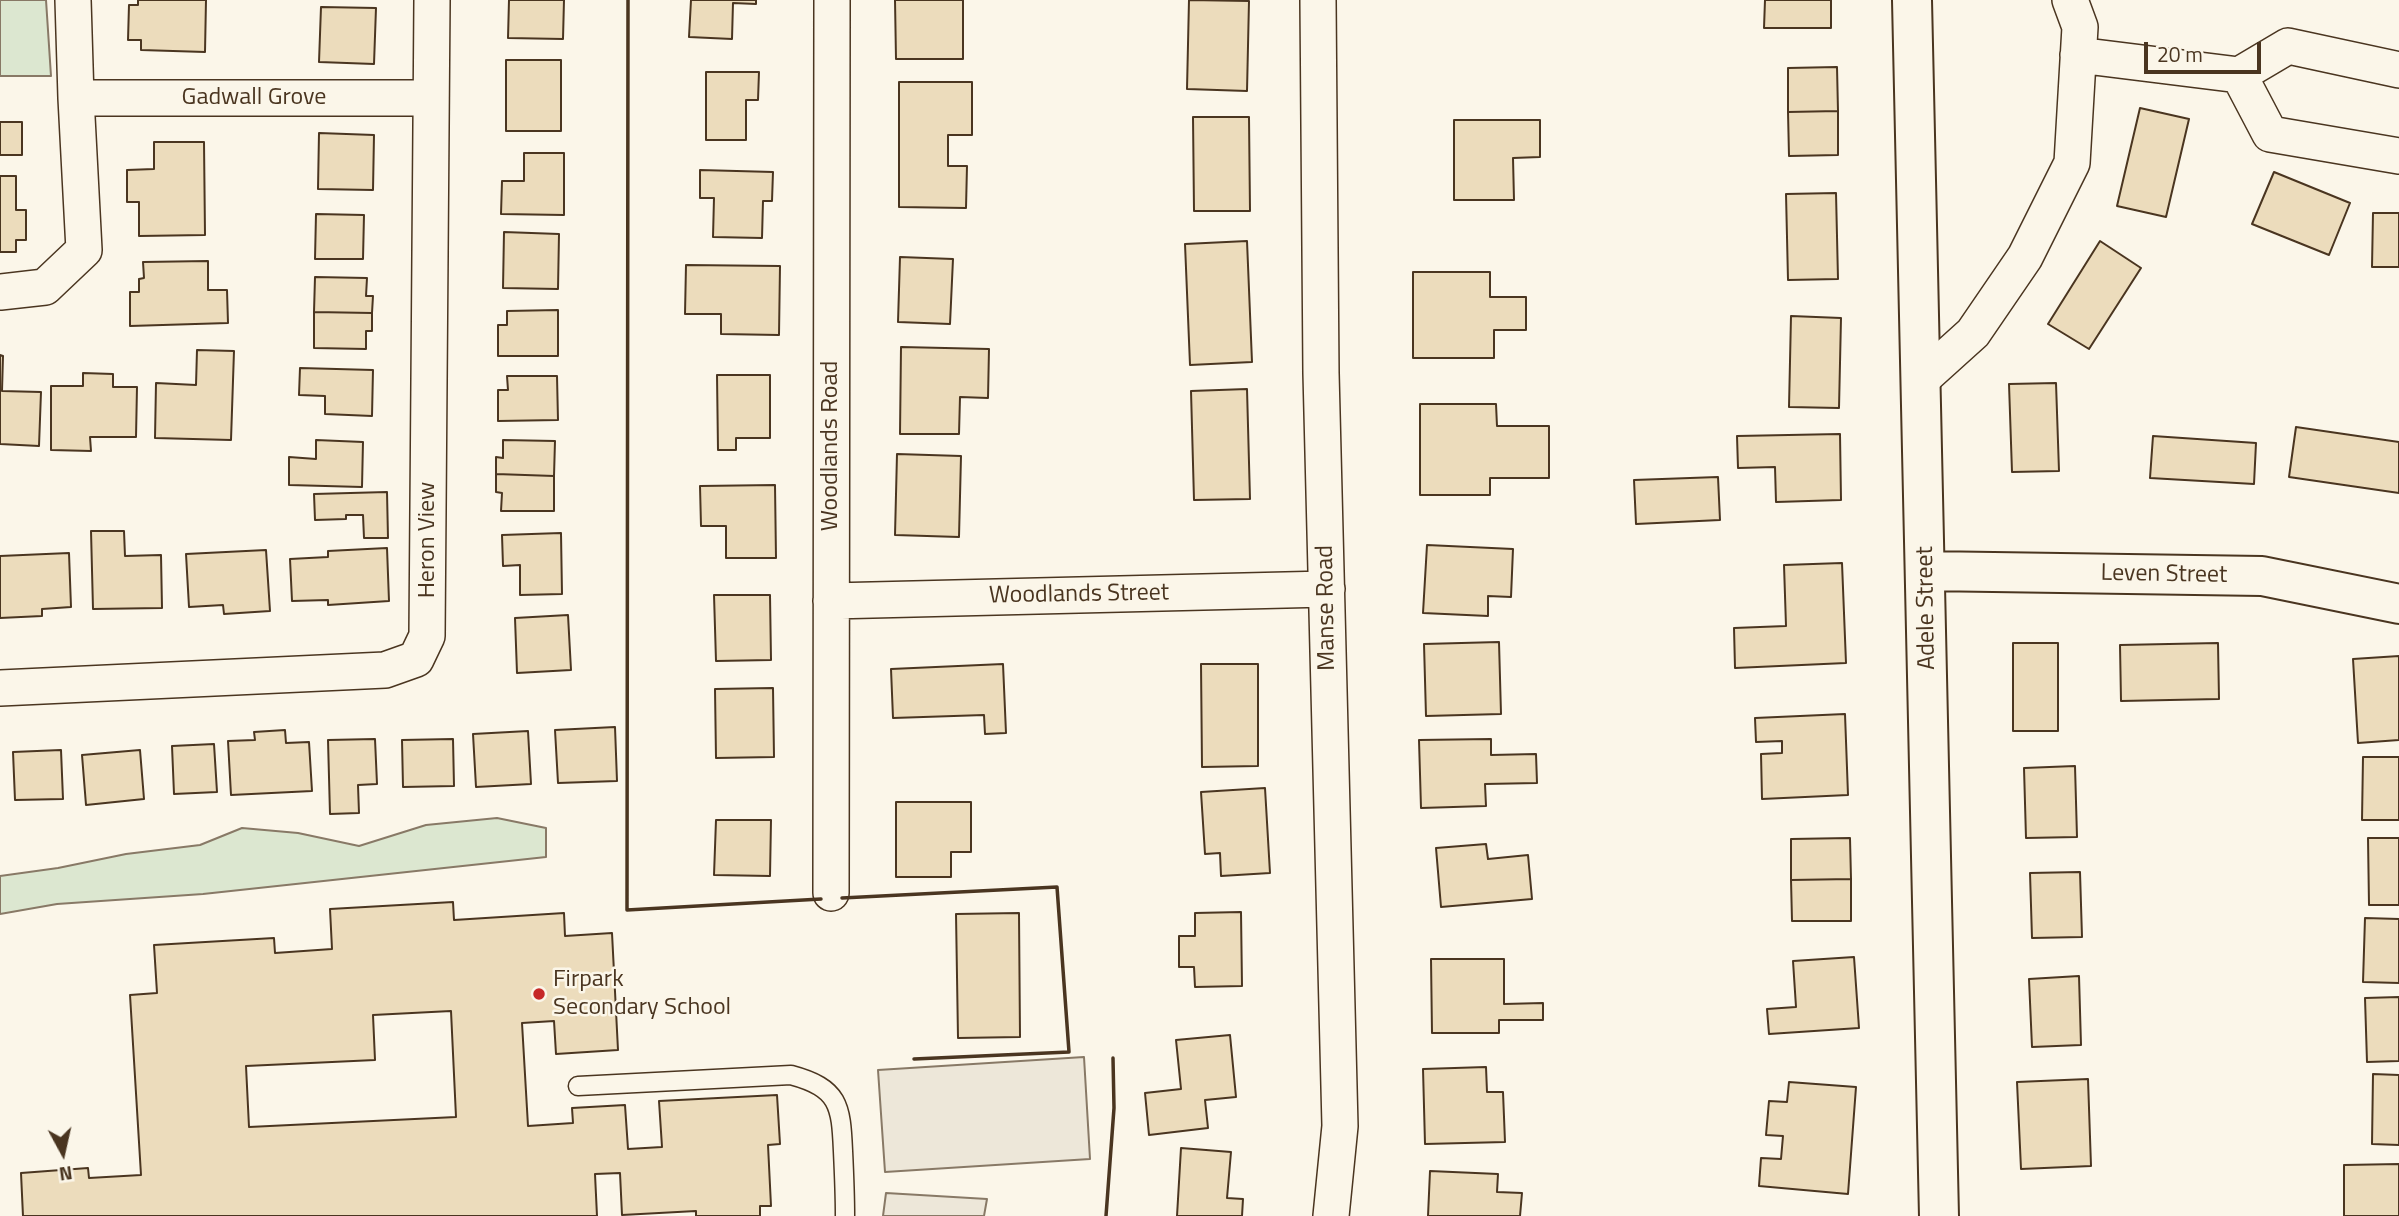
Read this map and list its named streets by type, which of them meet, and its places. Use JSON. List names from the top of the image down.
{
  "streets": {
    "street": [
      "Gadwall Grove",
      "Woodlands Road",
      "Heron View",
      "Leven Street",
      "Woodlands Street",
      "Manse Road",
      "Adele Street"
    ]
  },
  "crossings": [
    ["Gadwall Grove", "Heron View"],
    ["Woodlands Road", "Woodlands Street"],
    ["Leven Street", "Adele Street"],
    ["Woodlands Street", "Manse Road"]
  ],
  "places": ["Firpark Secondary School"],
  "scale_bar": "20 m",
  "north": "bottom"
}
